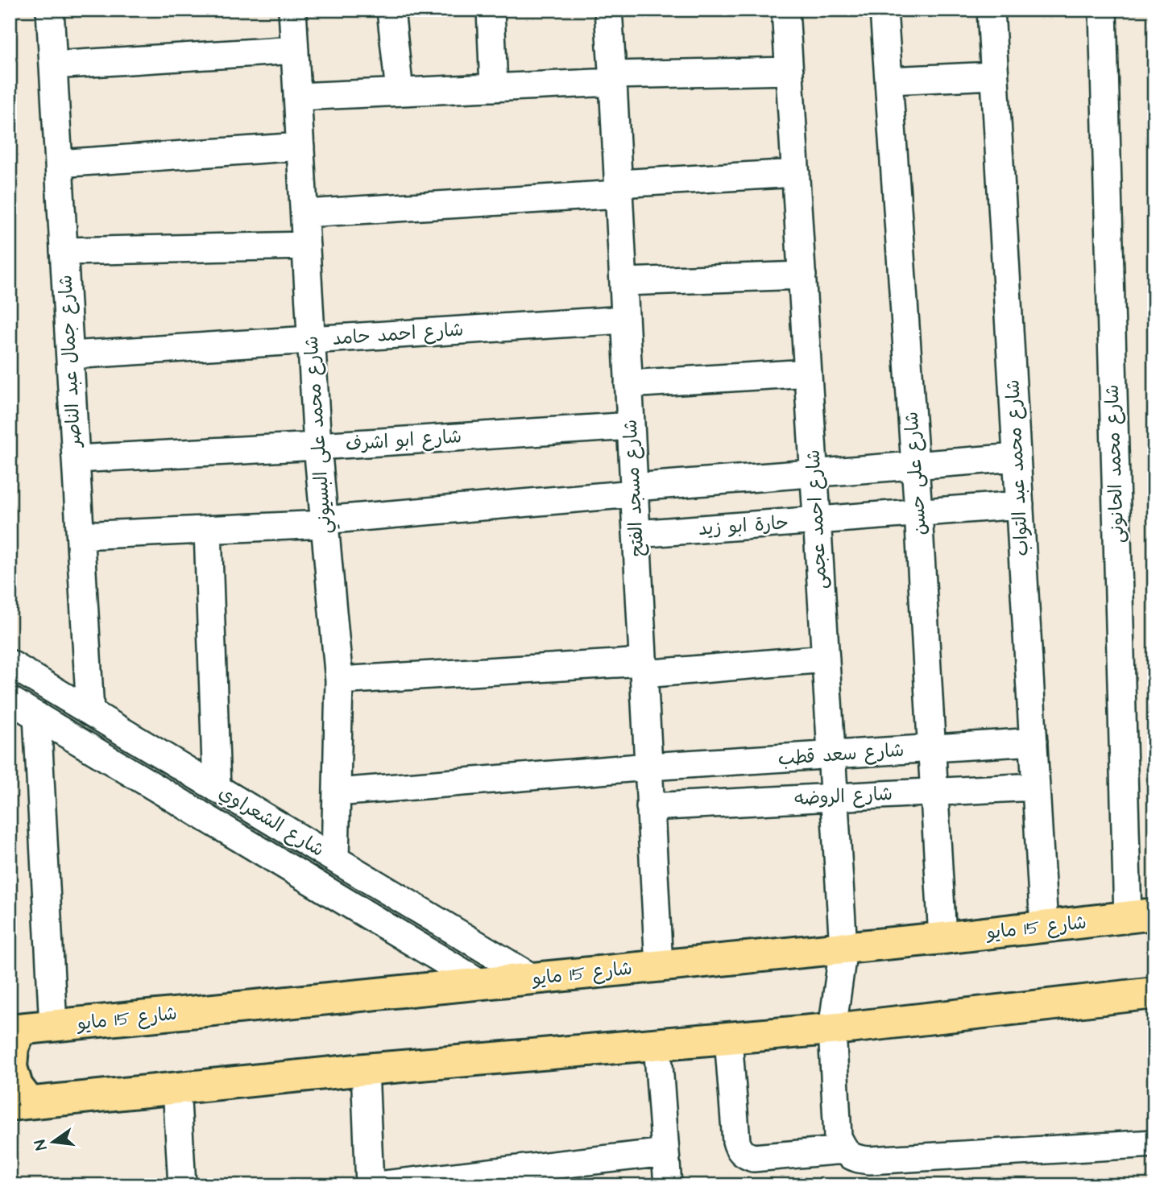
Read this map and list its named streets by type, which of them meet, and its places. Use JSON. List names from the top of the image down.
{
  "streets": {
    "main road": ["شارع 15 مايو"],
    "street": [
      "شارع احمد حامد",
      "شارع جمال عبد الناصر",
      "شارع محمد على البسيوني",
      "شارع ابو اشرف",
      "شارع محمد الحانونى",
      "شارع محمد عبد التواب",
      "شارع على حسن",
      "شارع مسجد الفتح",
      "شارع احمد عجمى",
      "حارة ابو زيد",
      "شارع سعد قطب",
      "شارع الروضه",
      "شارع الشعراوي"
    ]
  },
  "crossings": [
    ["شارع احمد حامد", "شارع جمال عبد الناصر"],
    ["شارع احمد حامد", "شارع محمد على البسيوني"],
    ["شارع احمد حامد", "شارع مسجد الفتح"],
    ["شارع جمال عبد الناصر", "شارع ابو اشرف"],
    ["شارع جمال عبد الناصر", "شارع الشعراوي"],
    ["شارع محمد على البسيوني", "شارع ابو اشرف"],
    ["شارع محمد على البسيوني", "شارع سعد قطب"],
    ["شارع محمد على البسيوني", "شارع الشعراوي"],
    ["شارع ابو اشرف", "شارع مسجد الفتح"],
    ["شارع محمد الحانونى", "شارع 15 مايو"],
    ["شارع محمد عبد التواب", "حارة ابو زيد"],
    ["شارع محمد عبد التواب", "شارع سعد قطب"],
    ["شارع محمد عبد التواب", "شارع الروضه"],
    ["شارع محمد عبد التواب", "شارع 15 مايو"],
    ["شارع على حسن", "حارة ابو زيد"],
    ["شارع على حسن", "شارع سعد قطب"],
    ["شارع على حسن", "شارع الروضه"],
    ["شارع على حسن", "شارع 15 مايو"],
    ["شارع مسجد الفتح", "حارة ابو زيد"],
    ["شارع مسجد الفتح", "شارع سعد قطب"],
    ["شارع مسجد الفتح", "شارع الروضه"],
    ["شارع مسجد الفتح", "شارع 15 مايو"],
    ["شارع احمد عجمى", "حارة ابو زيد"],
    ["شارع احمد عجمى", "شارع سعد قطب"],
    ["شارع احمد عجمى", "شارع الروضه"],
    ["شارع احمد عجمى", "شارع 15 مايو"],
    ["شارع الشعراوي", "شارع 15 مايو"]
  ],
  "north": "left"
}
